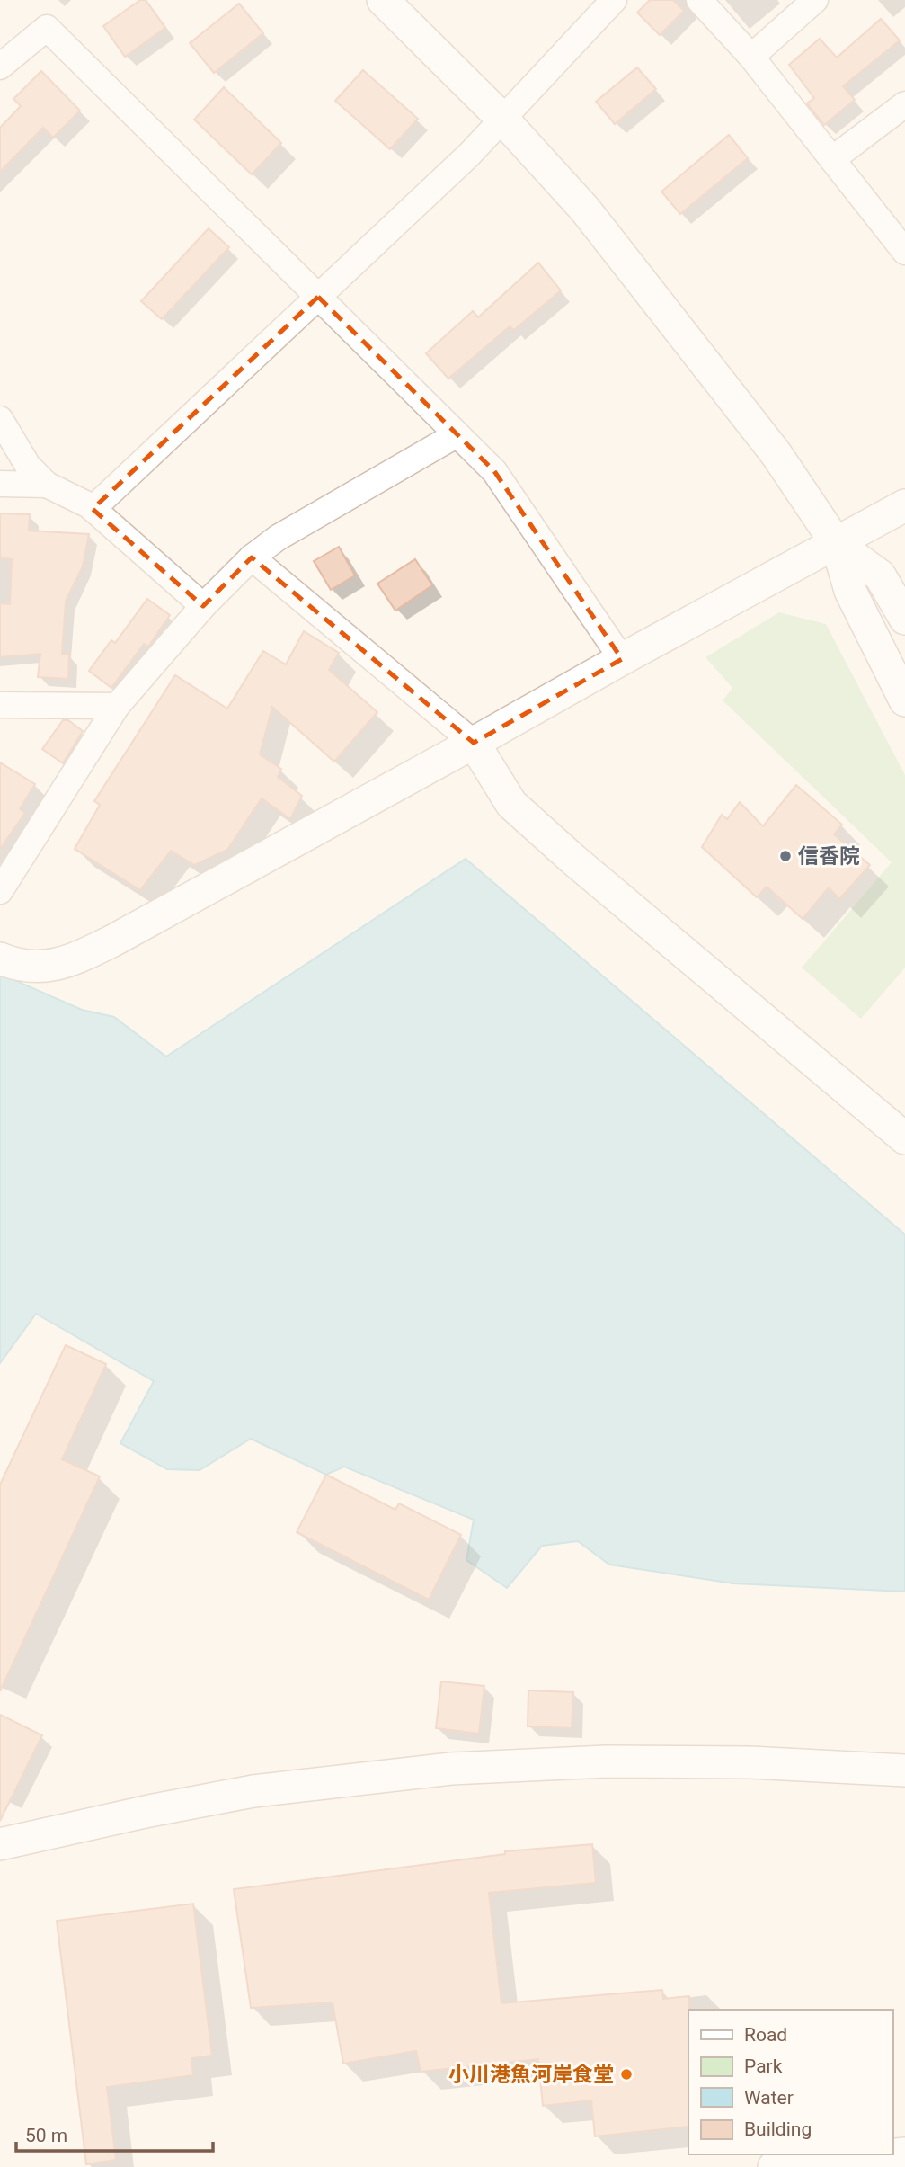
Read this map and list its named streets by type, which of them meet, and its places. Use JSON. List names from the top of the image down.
{
  "places": ["信香院", "小川港魚河岸食堂"],
  "legend": [
    "Road",
    "Park",
    "Water",
    "Building"
  ],
  "scale_bar": "50 m"
}
